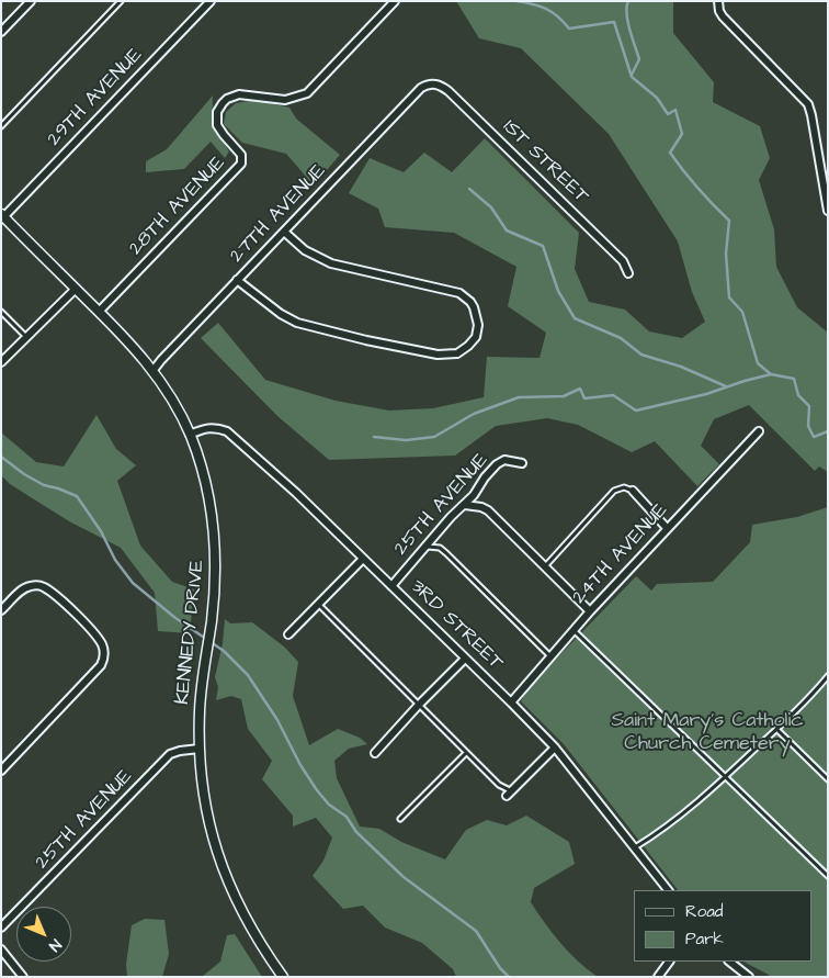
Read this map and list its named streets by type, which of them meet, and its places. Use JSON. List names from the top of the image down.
{
  "streets": {
    "street": [
      "29TH AVENUE",
      "1ST STREET",
      "28TH AVENUE",
      "27TH AVENUE",
      "25TH AVENUE",
      "24TH AVENUE",
      "3RD STREET",
      "KENNEDY DRIVE"
    ]
  },
  "crossings": [
    ["29TH AVENUE", "KENNEDY DRIVE"],
    ["1ST STREET", "27TH AVENUE"],
    ["28TH AVENUE", "KENNEDY DRIVE"],
    ["27TH AVENUE", "KENNEDY DRIVE"],
    ["25TH AVENUE", "3RD STREET"],
    ["25TH AVENUE", "KENNEDY DRIVE"],
    ["24TH AVENUE", "3RD STREET"],
    ["3RD STREET", "KENNEDY DRIVE"]
  ],
  "parks": ["Saint Mary's Catholic Church Cemetery"],
  "legend": ["Road", "Park"],
  "north": "bottom right"
}
